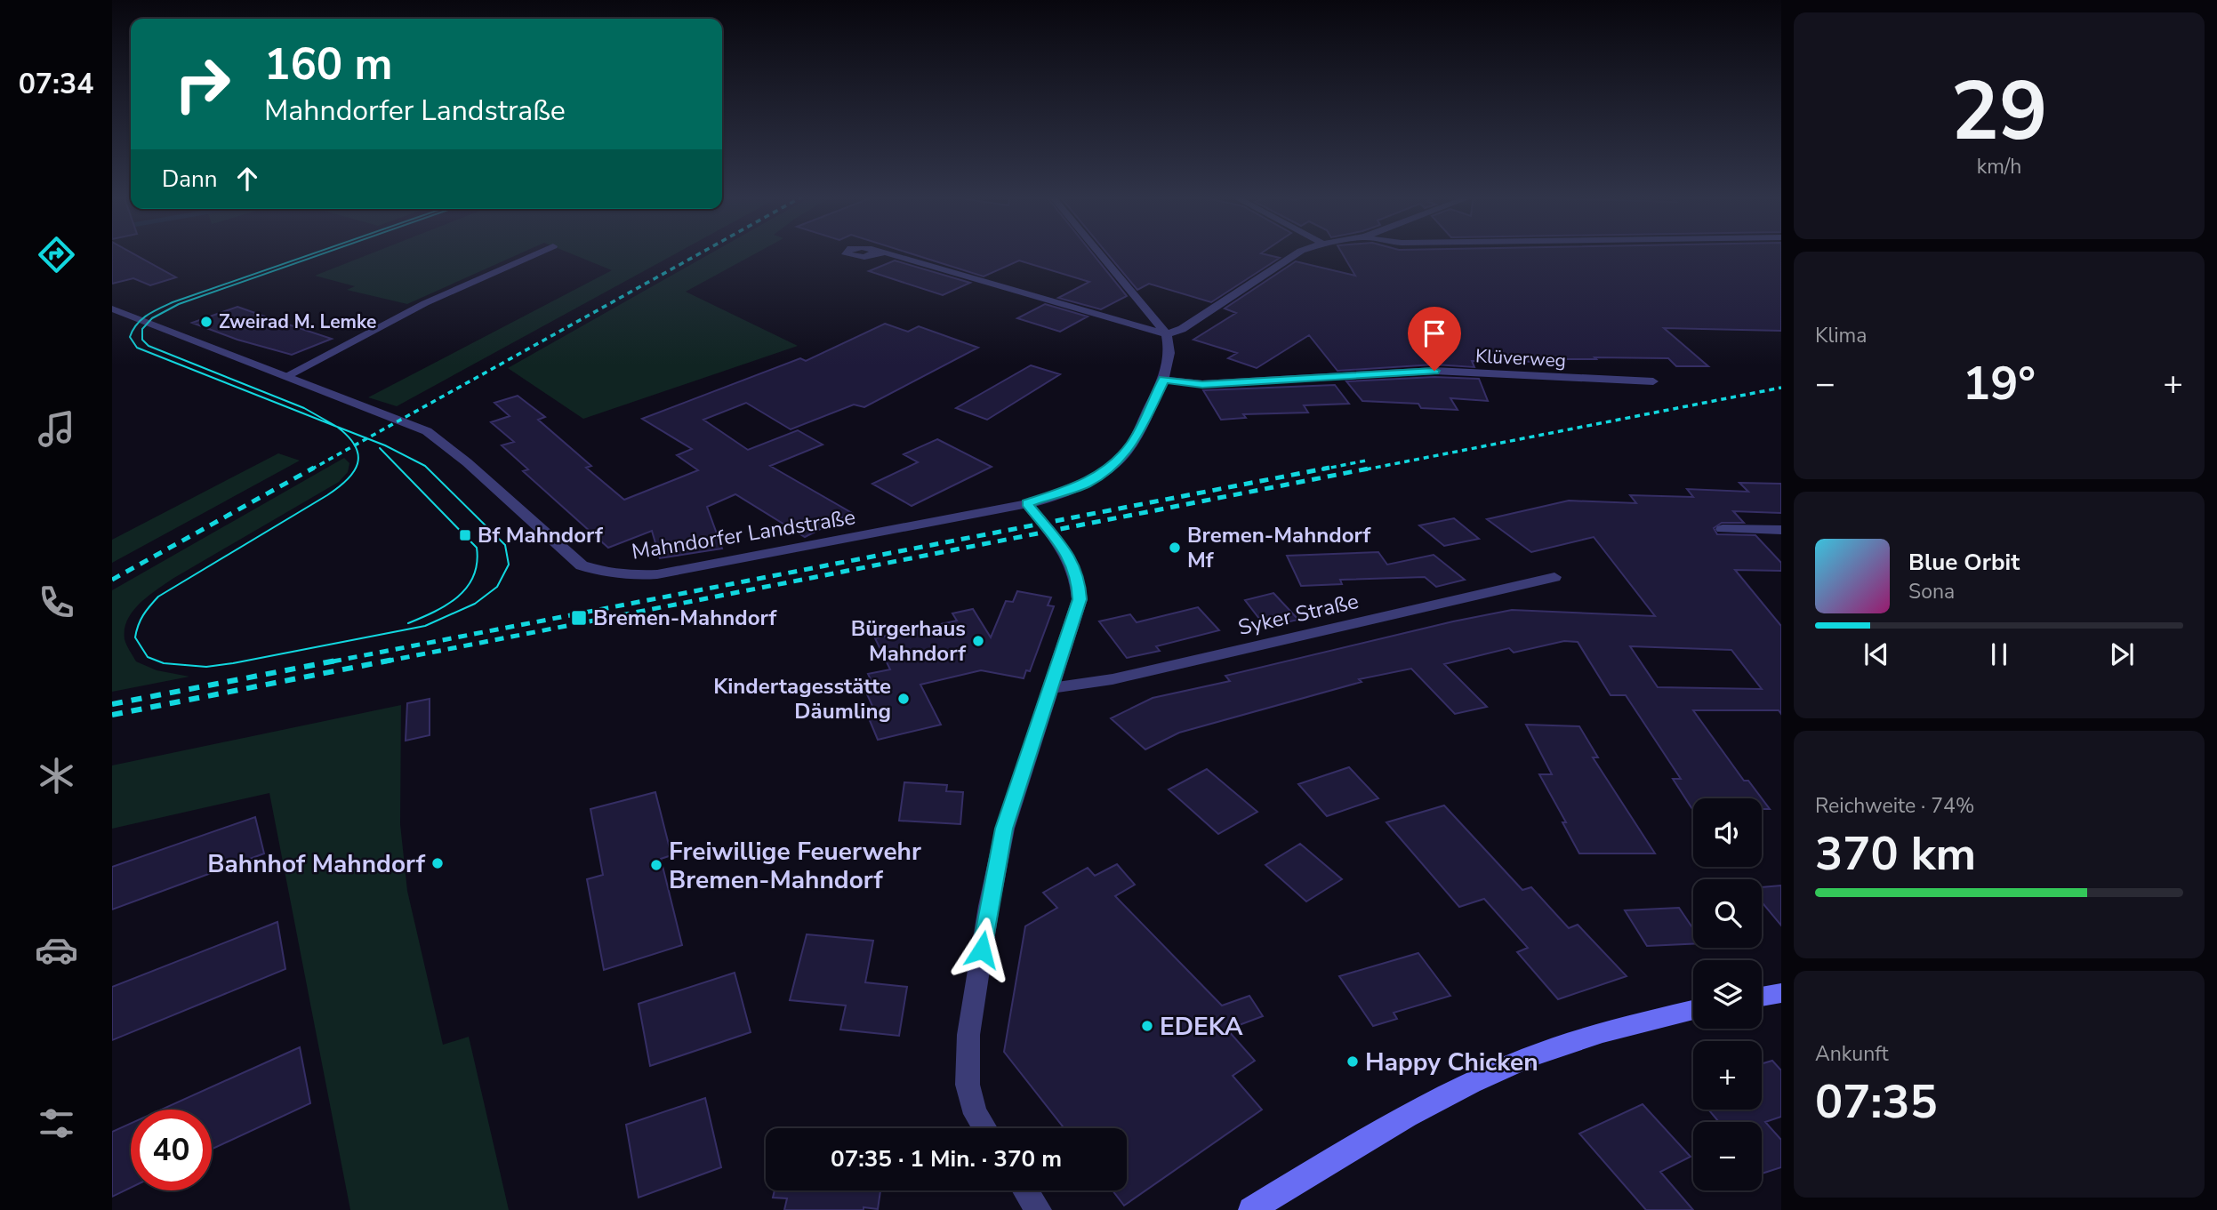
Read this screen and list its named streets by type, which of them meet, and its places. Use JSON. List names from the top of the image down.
{
  "streets": {
    "street": ["Klüverweg", "Mahndorfer Landstraße", "Syker Straße"]
  },
  "crossings": [
    ["Klüverweg", "Mahndorfer Landstraße"]
  ],
  "places": {
    "other": [
      "Zweirad M. Lemke",
      "Bremen-Mahndorf Mf",
      "Bürgerhaus Mahndorf",
      "Kindertagesstätte Däumling",
      "Bahnhof Mahndorf",
      "Freiwillige Feuerwehr Bremen-Mahndorf",
      "EDEKA",
      "Happy Chicken"
    ],
    "transit": ["Bf Mahndorf", "Bremen-Mahndorf"]
  },
  "page": {
    "tabs": "07:34",
    "tile": [
      ["29", "km/h"],
      "Klima",
      ["Reichweite · 74%", "370 km"],
      ["Ankunft", "07:35"]
    ],
    "turn": ["160 m", "Mahndorfer Landstraße"],
    "then": "Dann",
    "heat": ["−", "19°", "+"],
    "song": ["Blue Orbit", "Sona"],
    "map_buttons": ["+", "−"],
    "limit": "40",
    "trip": "07:35 · 1 Min. · 370 m"
  }
}
